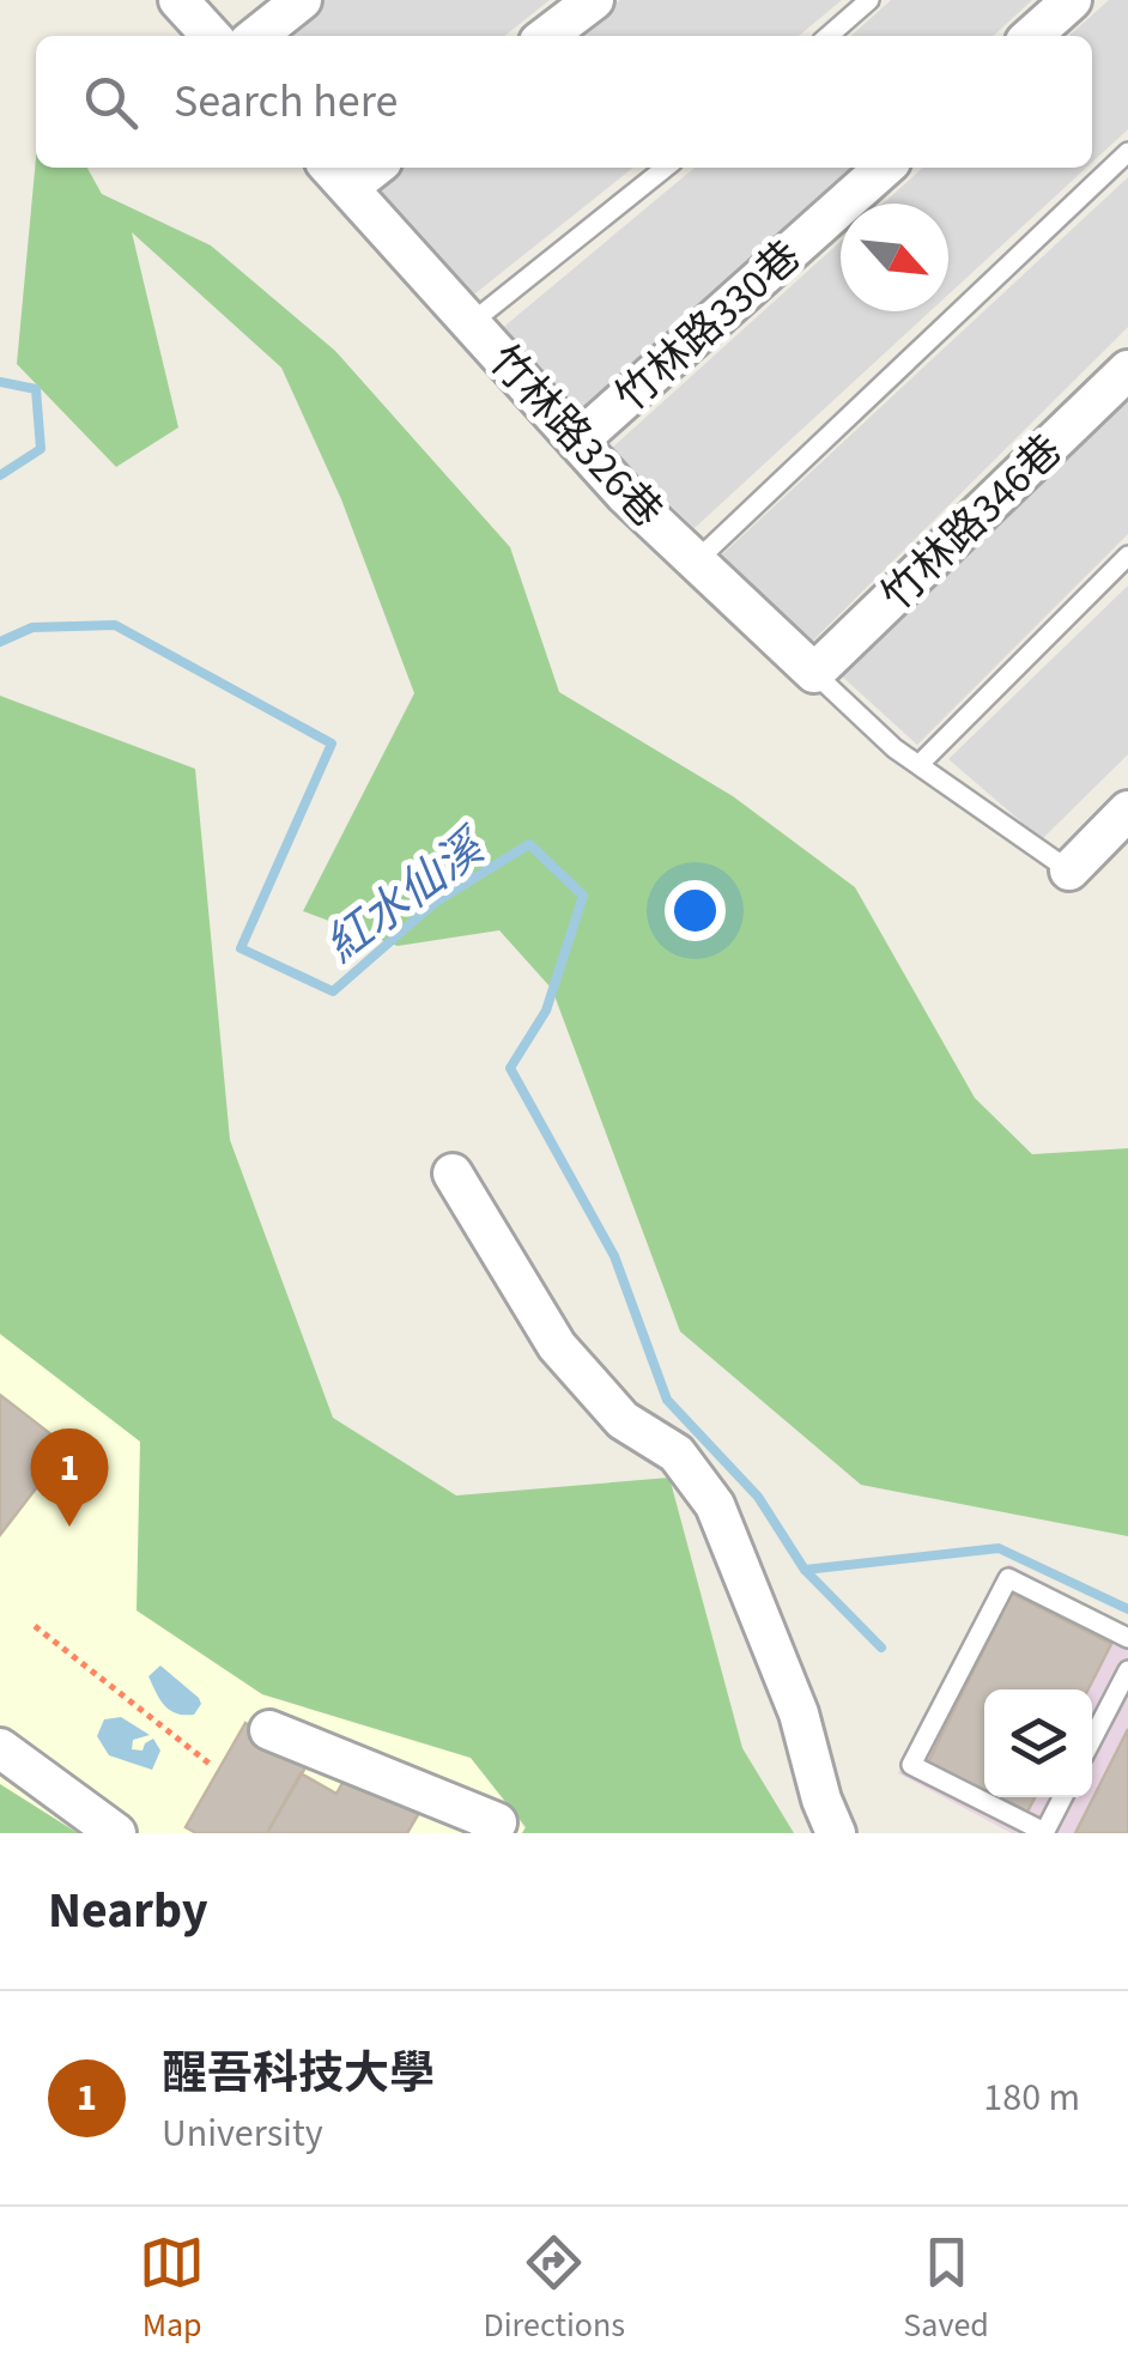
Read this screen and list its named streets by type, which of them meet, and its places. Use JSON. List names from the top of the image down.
{
  "streets": {
    "street": ["竹林路330巷", "竹林路326巷", "竹林路346巷"]
  },
  "crossings": [
    ["竹林路330巷", "竹林路326巷"],
    ["竹林路326巷", "竹林路346巷"]
  ],
  "water": ["紅水仙溪"],
  "north": "bottom right",
  "page": {
    "search": "Search here",
    "pins": "1",
    "heading": "Nearby",
    "list": [
      {
        "mark": "1",
        "name": "醒吾科技大學",
        "note": "University",
        "value": "180 m"
      }
    ],
    "nav": ["Map", "Directions", "Saved"]
  }
}
